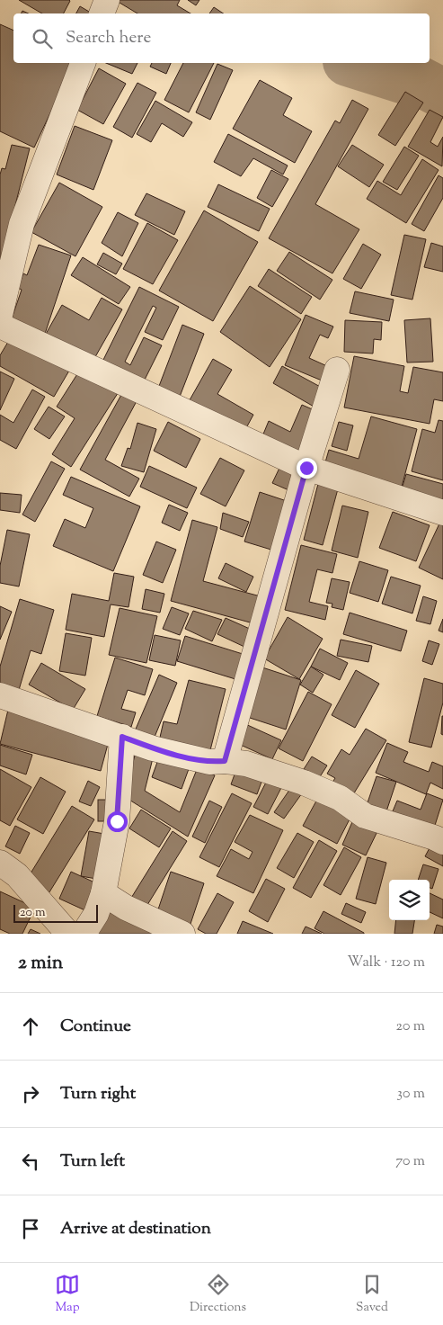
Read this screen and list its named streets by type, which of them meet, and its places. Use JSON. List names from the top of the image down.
{
  "scale_bar": "20 m",
  "page": {
    "search": "Search here",
    "scale": "20 m",
    "heading": ["2 min", "Walk · 120 m"],
    "list": [
      ["Continue", "20 m"],
      ["Turn right", "30 m"],
      ["Turn left", "70 m"],
      "Arrive at destination"
    ],
    "nav": ["Map", "Directions", "Saved"]
  }
}
